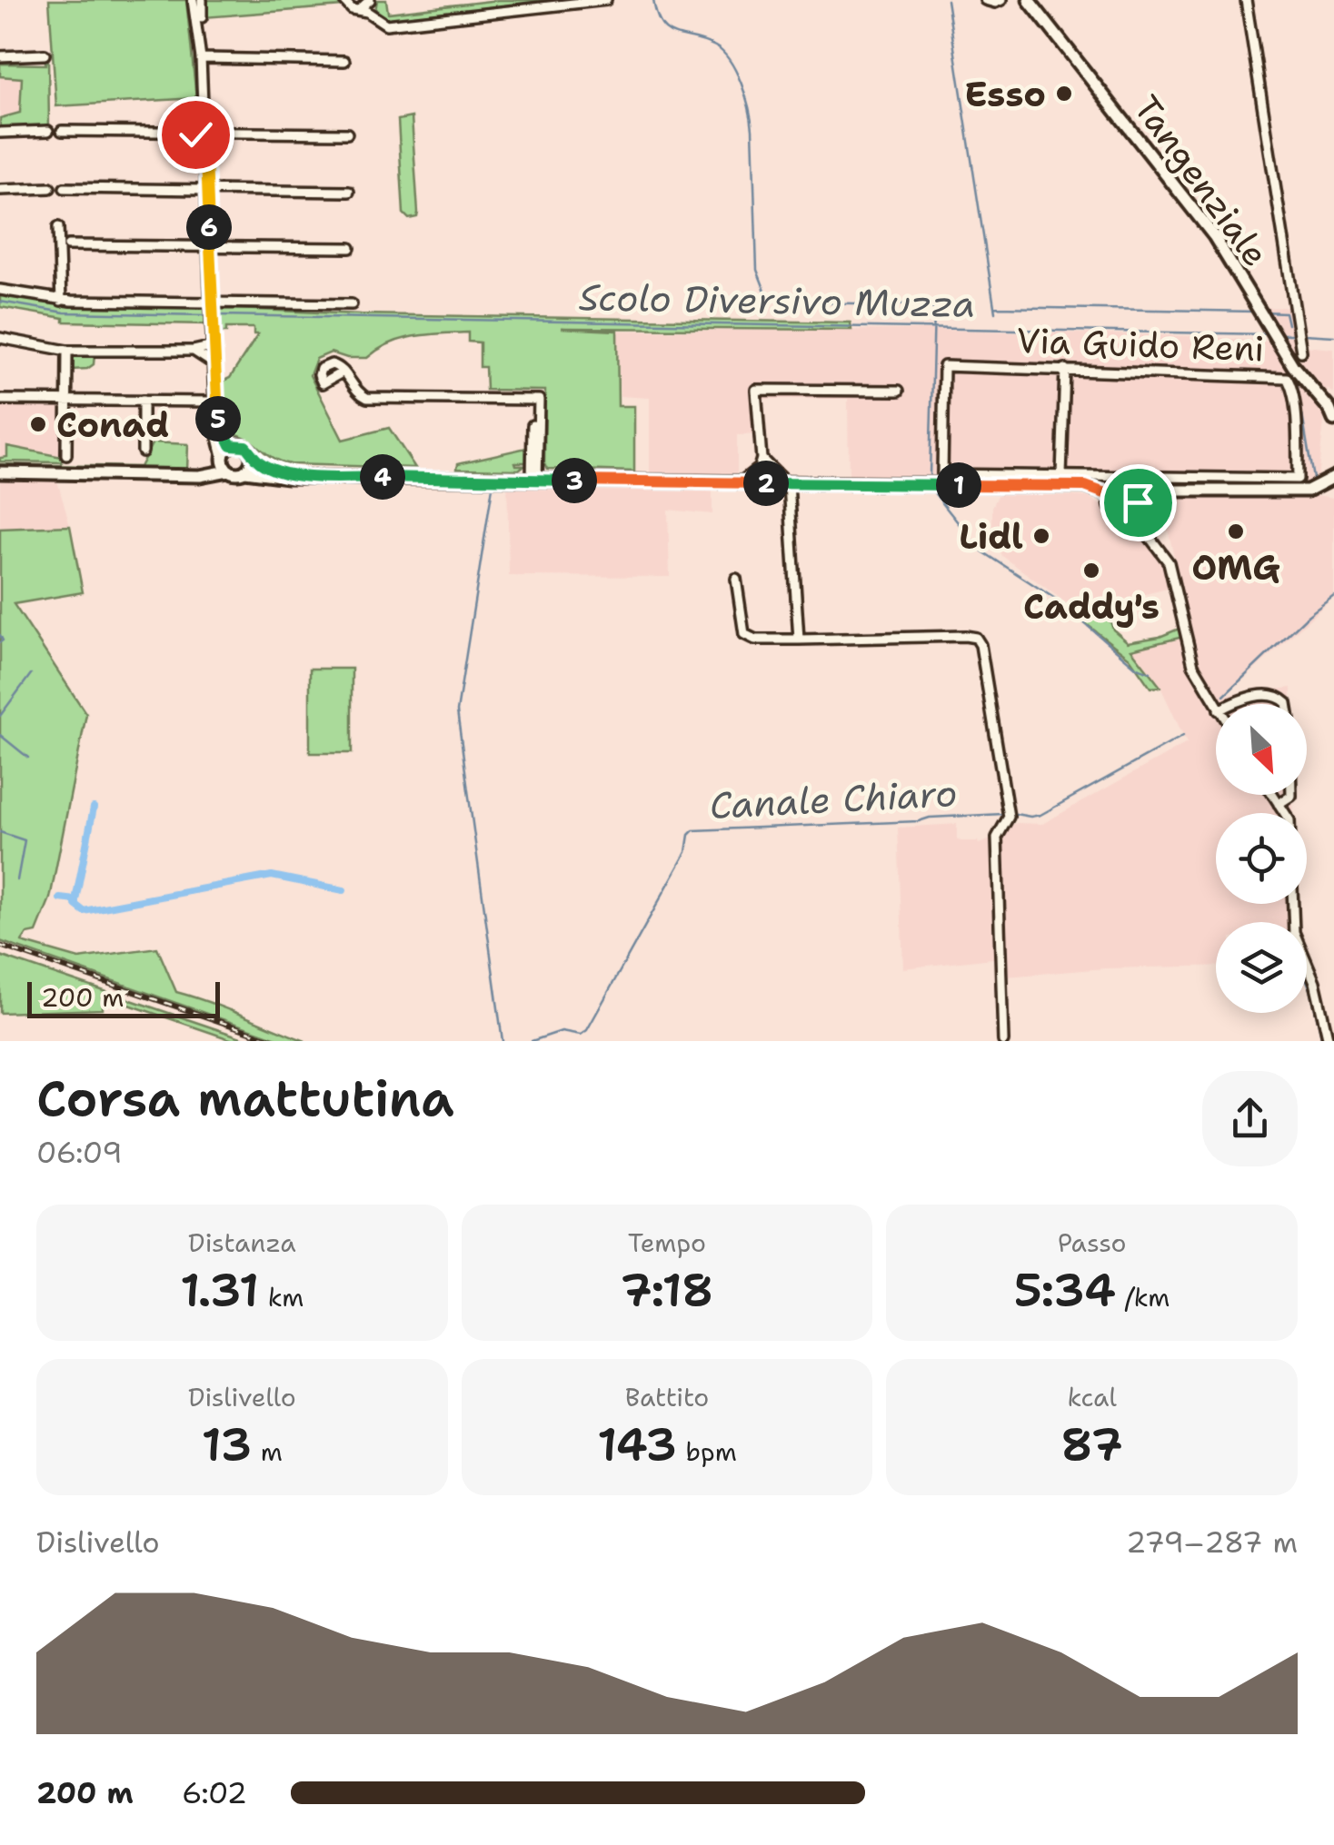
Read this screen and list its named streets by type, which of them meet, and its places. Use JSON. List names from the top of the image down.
{
  "streets": {
    "main road": ["Tangenziale"],
    "street": ["Via Guido Reni"]
  },
  "water": ["Scolo Diversivo Muzza", "Canale Chiaro"],
  "places": [
    "Esso",
    "Conad",
    "OMG",
    "Lidl",
    "Caddy's"
  ],
  "scale_bar": "200 m",
  "north": "bottom right",
  "page": {
    "pins": [
      "6",
      "5",
      "4",
      "3",
      "2",
      "1"
    ],
    "scale": "200 m",
    "heading": ["Corsa mattutina", "06:09"],
    "stats": [
      ["Distanza", "1.31 km"],
      ["Tempo", "7:18"],
      ["Passo", "5:34 /km"],
      ["Dislivello", "13 m"],
      ["Battito", "143 bpm"],
      ["kcal", "87"]
    ],
    "chart": ["Dislivello", "279–287 m"],
    "list": [
      {
        "name": "200 m",
        "note": "6:02"
      }
    ]
  }
}
